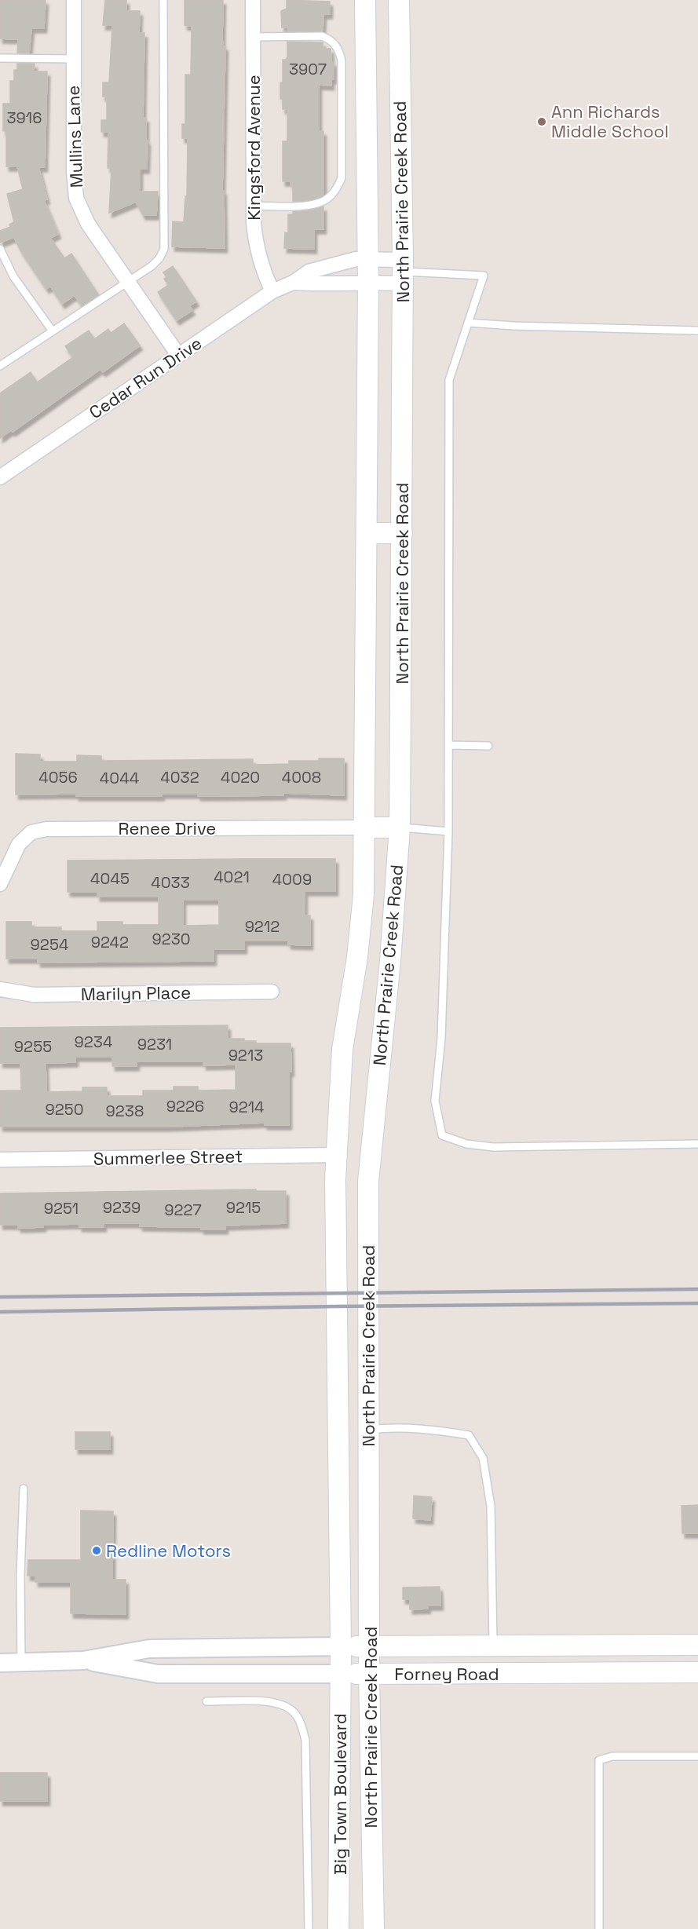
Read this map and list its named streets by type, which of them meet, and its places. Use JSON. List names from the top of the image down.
{
  "streets": {
    "main road": ["North Prairie Creek Road", "Forney Road", "Big Town Boulevard"],
    "street": [
      "Mullins Lane",
      "Kingsford Avenue",
      "Cedar Run Drive",
      "Renee Drive",
      "Marilyn Place",
      "Summerlee Street"
    ]
  },
  "crossings": [
    ["Mullins Lane", "Cedar Run Drive"],
    ["Kingsford Avenue", "Cedar Run Drive"],
    ["North Prairie Creek Road", "Cedar Run Drive"],
    ["North Prairie Creek Road", "Renee Drive"],
    ["North Prairie Creek Road", "Summerlee Street"],
    ["North Prairie Creek Road", "Forney Road"],
    ["North Prairie Creek Road", "Big Town Boulevard"],
    ["Forney Road", "Big Town Boulevard"]
  ],
  "places": ["Ann Richards Middle School", "Redline Motors"],
  "house_numbers": [
    "3907",
    "3916",
    "4056",
    "4032",
    "4020",
    "4008",
    "4044",
    "4021",
    "4045",
    "4009",
    "4033",
    "9212",
    "9230",
    "9242",
    "9254",
    "9234",
    "9231",
    "9255",
    "9213",
    "9226",
    "9214",
    "9250",
    "9238",
    "9239",
    "9215",
    "9251",
    "9227"
  ]
}
